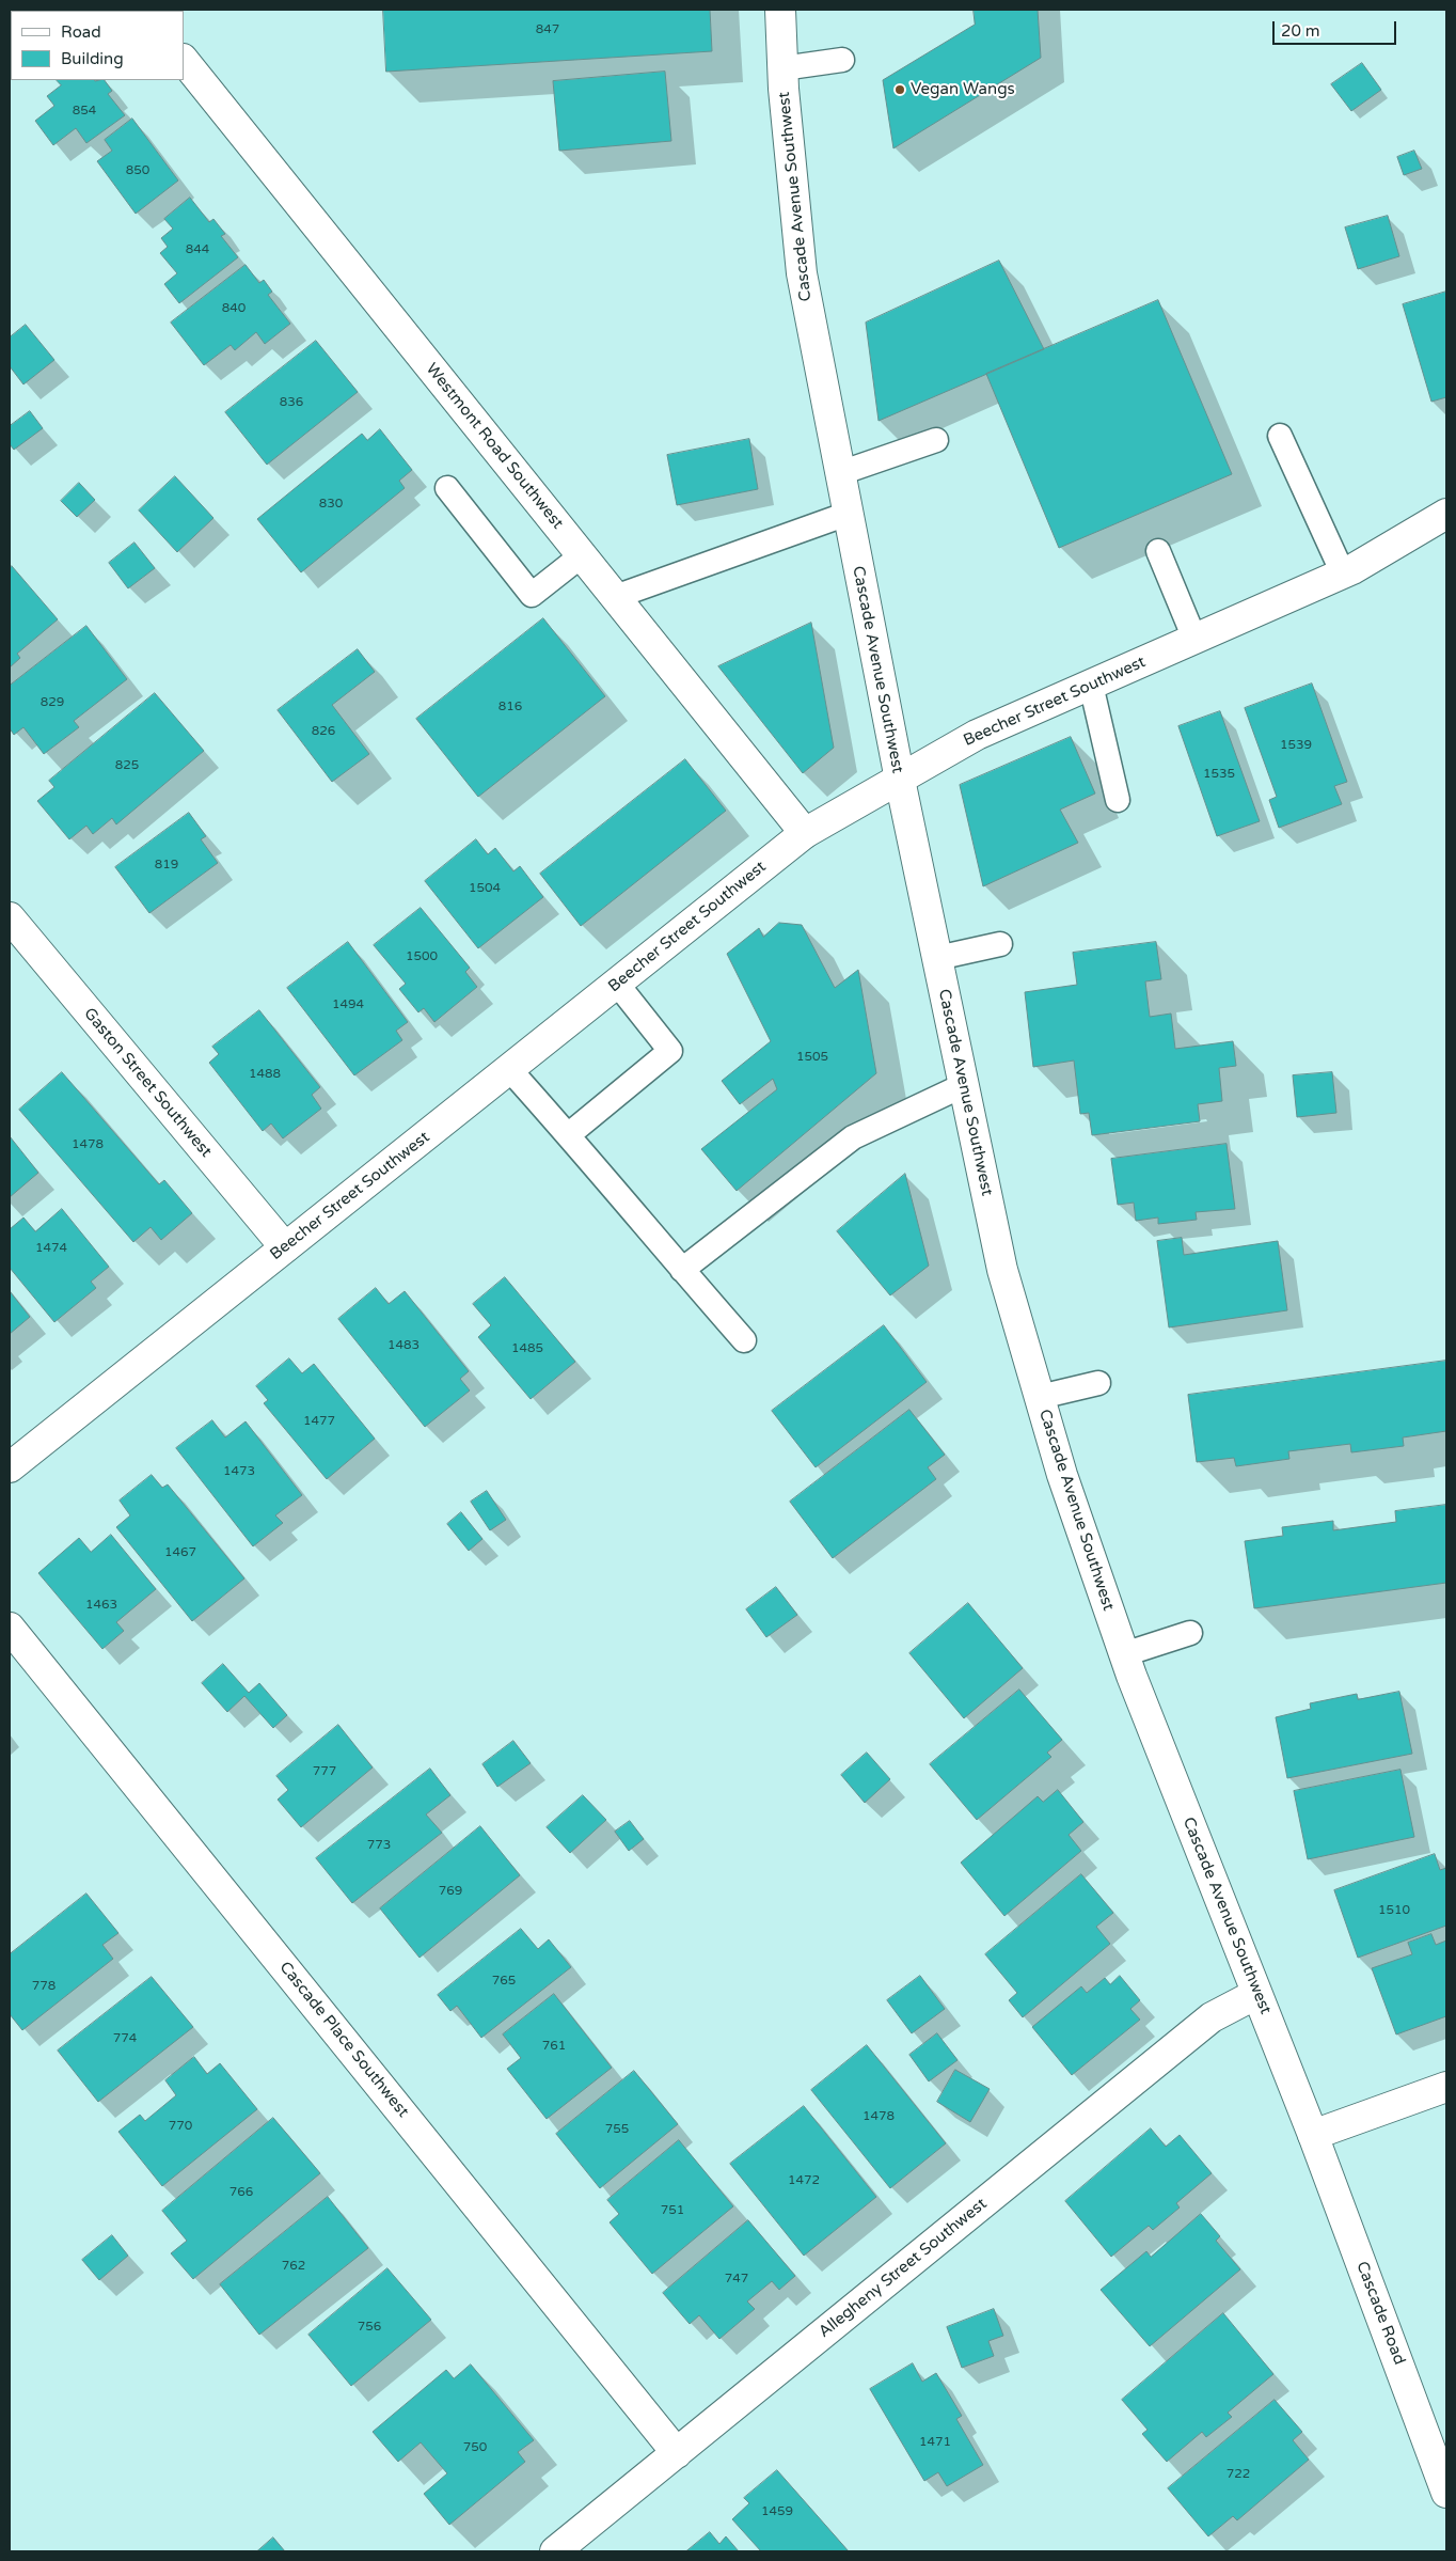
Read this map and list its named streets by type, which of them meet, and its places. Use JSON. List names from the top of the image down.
{
  "streets": {
    "street": [
      "Cascade Avenue Southwest",
      "Westmont Road Southwest",
      "Beecher Street Southwest",
      "Gaston Street Southwest",
      "Cascade Place Southwest",
      "Allegheny Street Southwest",
      "Cascade Road"
    ]
  },
  "crossings": [
    ["Cascade Avenue Southwest", "Beecher Street Southwest"],
    ["Cascade Avenue Southwest", "Allegheny Street Southwest"],
    ["Cascade Avenue Southwest", "Cascade Road"],
    ["Westmont Road Southwest", "Beecher Street Southwest"],
    ["Beecher Street Southwest", "Gaston Street Southwest"],
    ["Cascade Place Southwest", "Allegheny Street Southwest"]
  ],
  "places": ["Vegan Wangs"],
  "house_numbers": [
    "847",
    "854",
    "850",
    "844",
    "840",
    "836",
    "830",
    "829",
    "816",
    "826",
    "1539",
    "825",
    "1535",
    "819",
    "1504",
    "1500",
    "1494",
    "1505",
    "1488",
    "1478",
    "1474",
    "1483",
    "1485",
    "1477",
    "1473",
    "1467",
    "1463",
    "777",
    "773",
    "769",
    "1510",
    "765",
    "778",
    "774",
    "761",
    "1478",
    "770",
    "755",
    "1472",
    "766",
    "751",
    "762",
    "747",
    "756",
    "1471",
    "750",
    "722",
    "1459"
  ],
  "legend": ["Road", "Building"],
  "scale_bar": "20 m"
}
